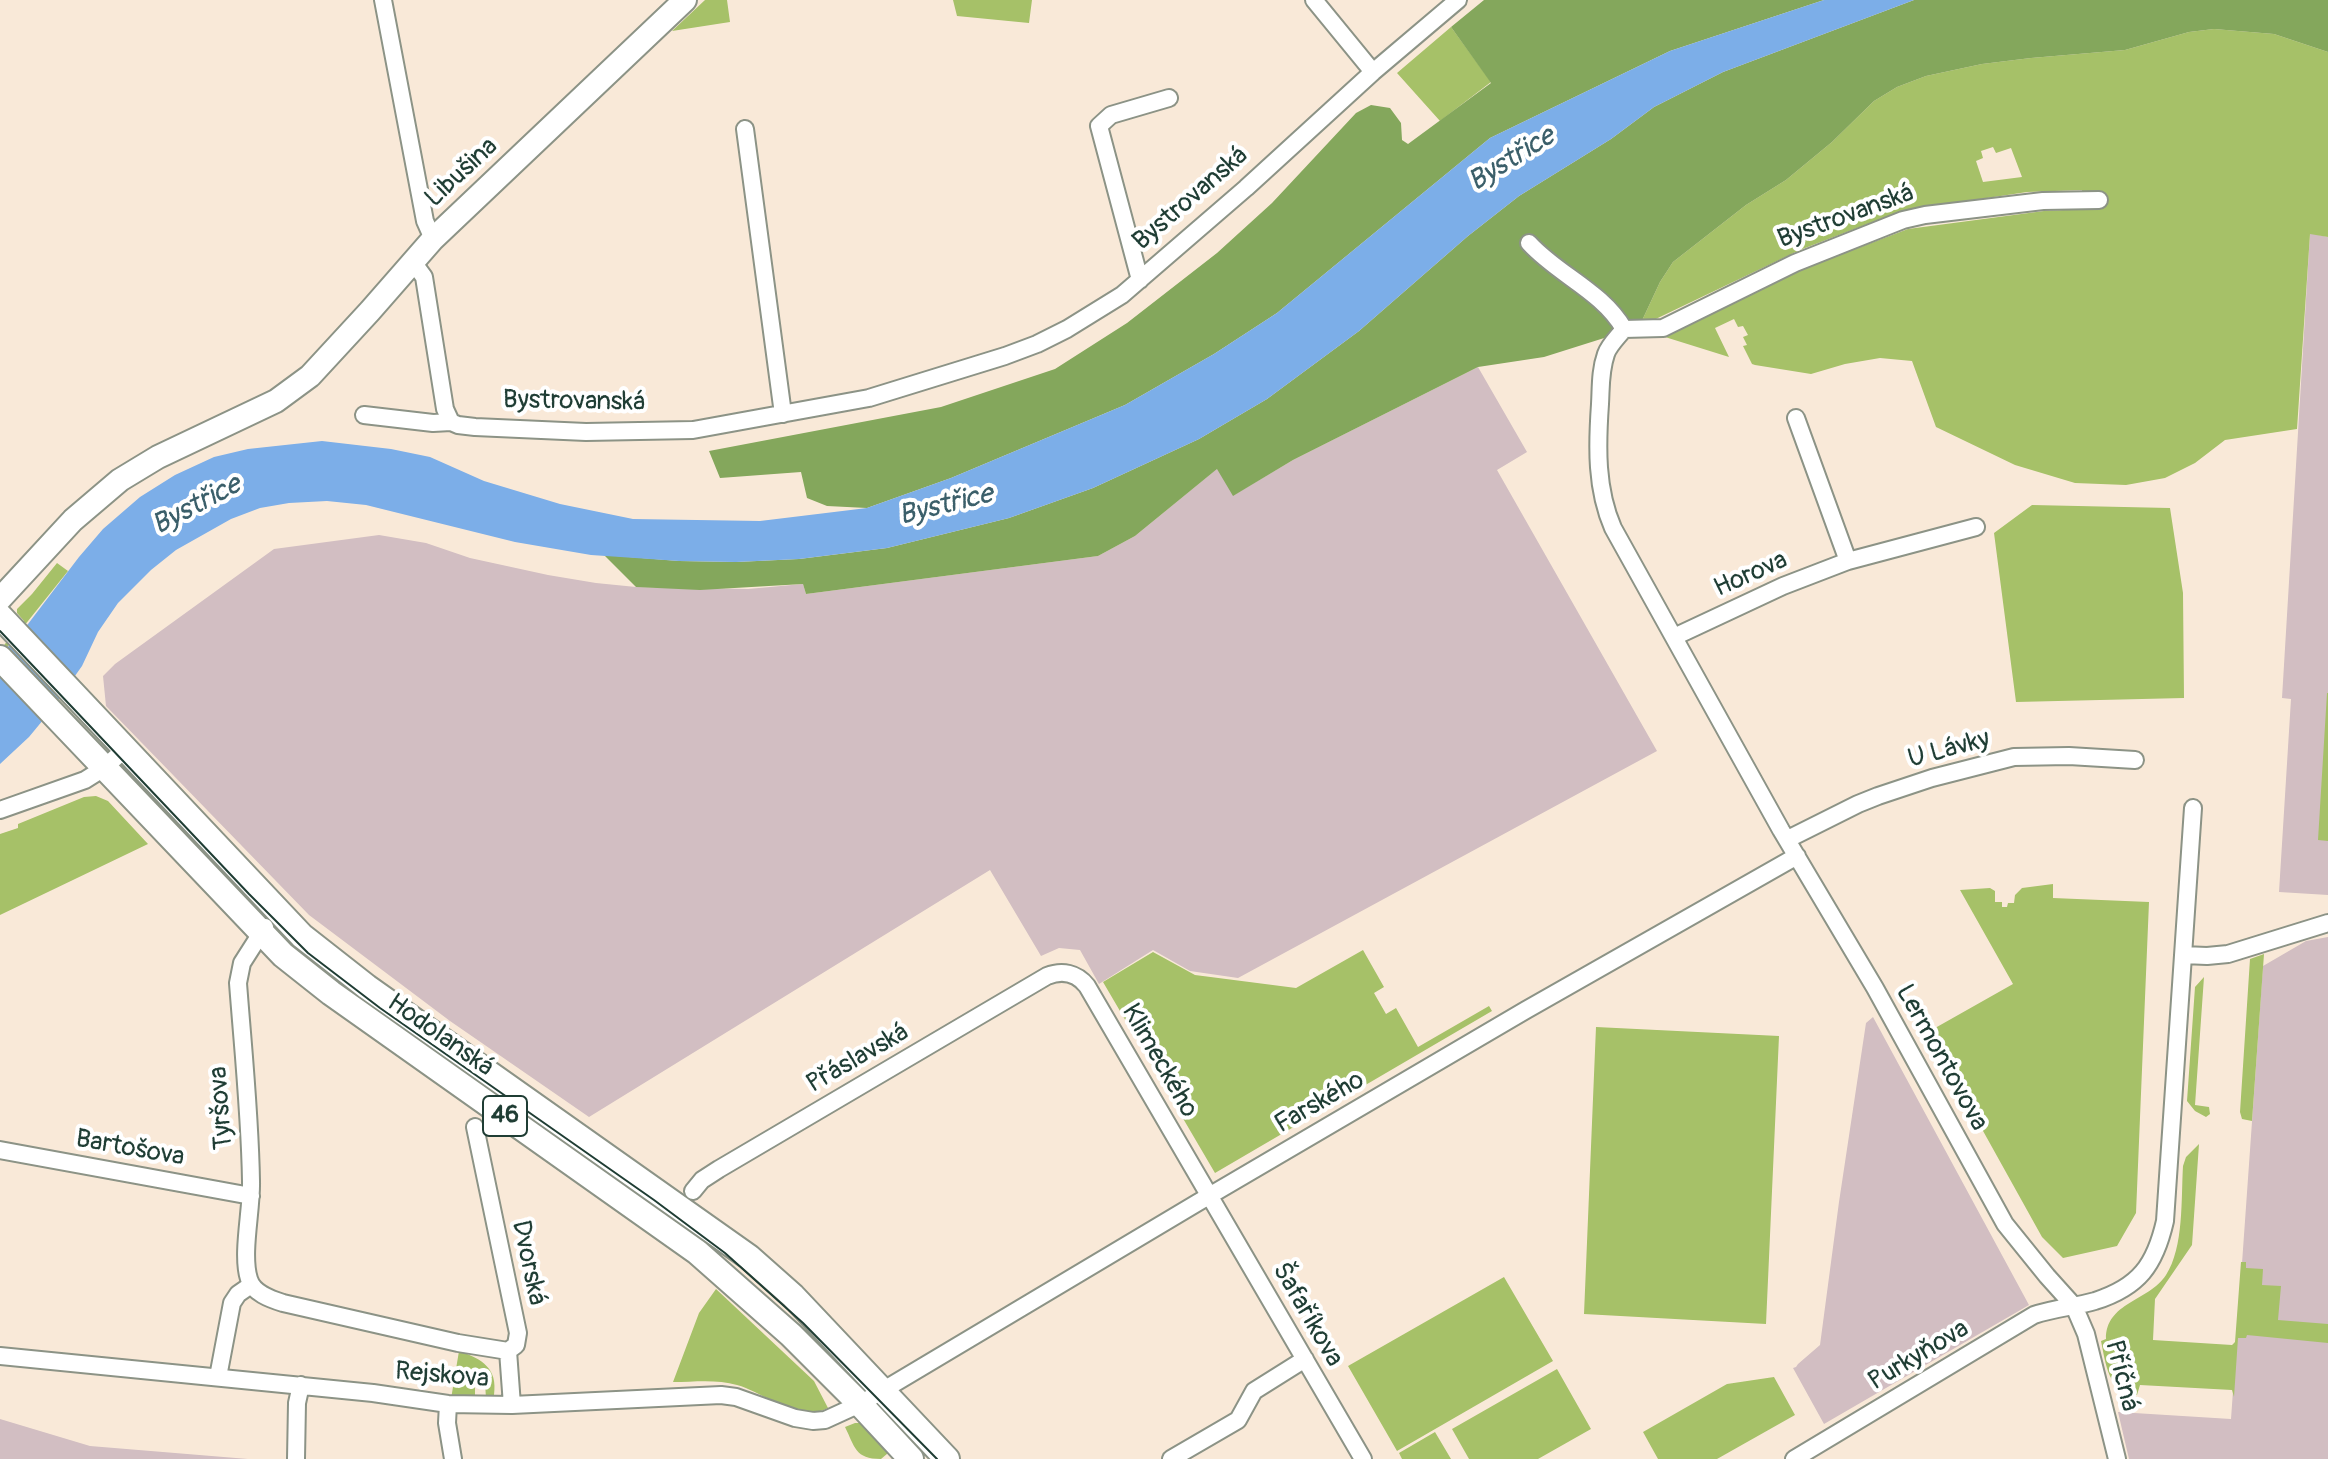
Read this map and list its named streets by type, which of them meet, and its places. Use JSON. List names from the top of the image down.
{
  "streets": {
    "main road": ["Hodolanská", "46"],
    "street": [
      "Libušina",
      "Bystrovanská",
      "Horova",
      "U Lávky",
      "Lermontovova",
      "Přáslavská",
      "Klimeckého",
      "Farského",
      "Tyršova",
      "Bartošova",
      "Dvorská",
      "Šafaříkova",
      "Purkyňova",
      "Rejskova",
      "Příčná"
    ]
  },
  "crossings": [
    ["Bystrovanská", "Lermontovova"],
    ["Horova", "Lermontovova"],
    ["U Lávky", "Lermontovova"],
    ["Hodolanská", "Farského"],
    ["Hodolanská", "Tyršova"],
    ["Hodolanská", "Rejskova"],
    ["Lermontovova", "Farského"],
    ["Lermontovova", "Purkyňova"],
    ["Lermontovova", "Příčná"],
    ["Přáslavská", "Klimeckého"],
    ["Klimeckého", "Farského"],
    ["Klimeckého", "Šafaříkova"],
    ["Farského", "Šafaříkova"],
    ["Farského", "Rejskova"],
    ["Tyršova", "Bartošova"],
    ["Dvorská", "Rejskova"],
    ["Purkyňova", "Příčná"]
  ],
  "water": ["Bystřice"]
}
